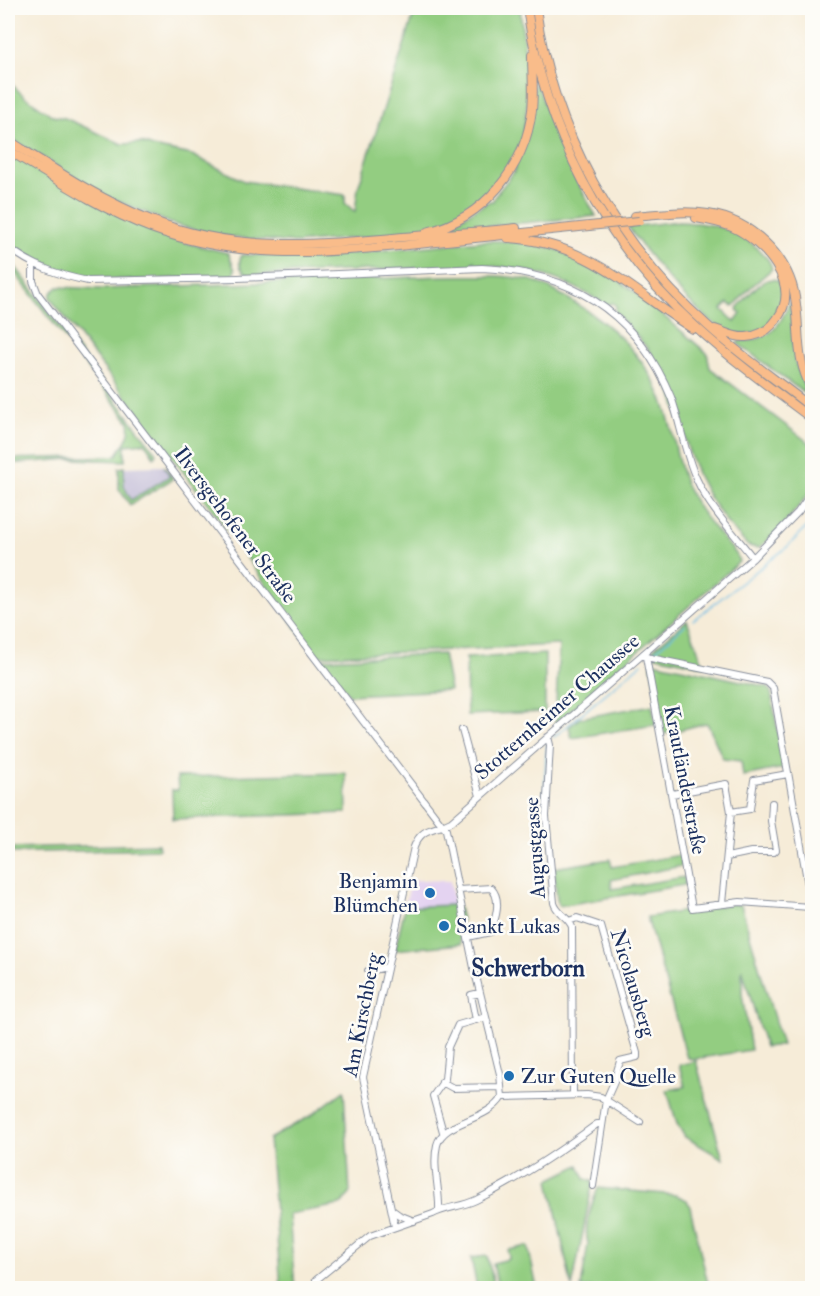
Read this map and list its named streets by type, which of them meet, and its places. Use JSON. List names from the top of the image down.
{
  "streets": {
    "street": [
      "Ilversgehofener Straße",
      "Stotternheimer Chaussee",
      "Krautländerstraße",
      "Augustgasse",
      "Nicolausberg",
      "Am Kirschberg"
    ]
  },
  "crossings": [
    ["Ilversgehofener Straße", "Stotternheimer Chaussee"],
    ["Ilversgehofener Straße", "Am Kirschberg"],
    ["Stotternheimer Chaussee", "Krautländerstraße"],
    ["Stotternheimer Chaussee", "Augustgasse"],
    ["Stotternheimer Chaussee", "Am Kirschberg"],
    ["Augustgasse", "Nicolausberg"]
  ],
  "districts": ["Schwerborn"],
  "places": ["Benjamin Blümchen", "Sankt Lukas", "Zur Guten Quelle"]
}
